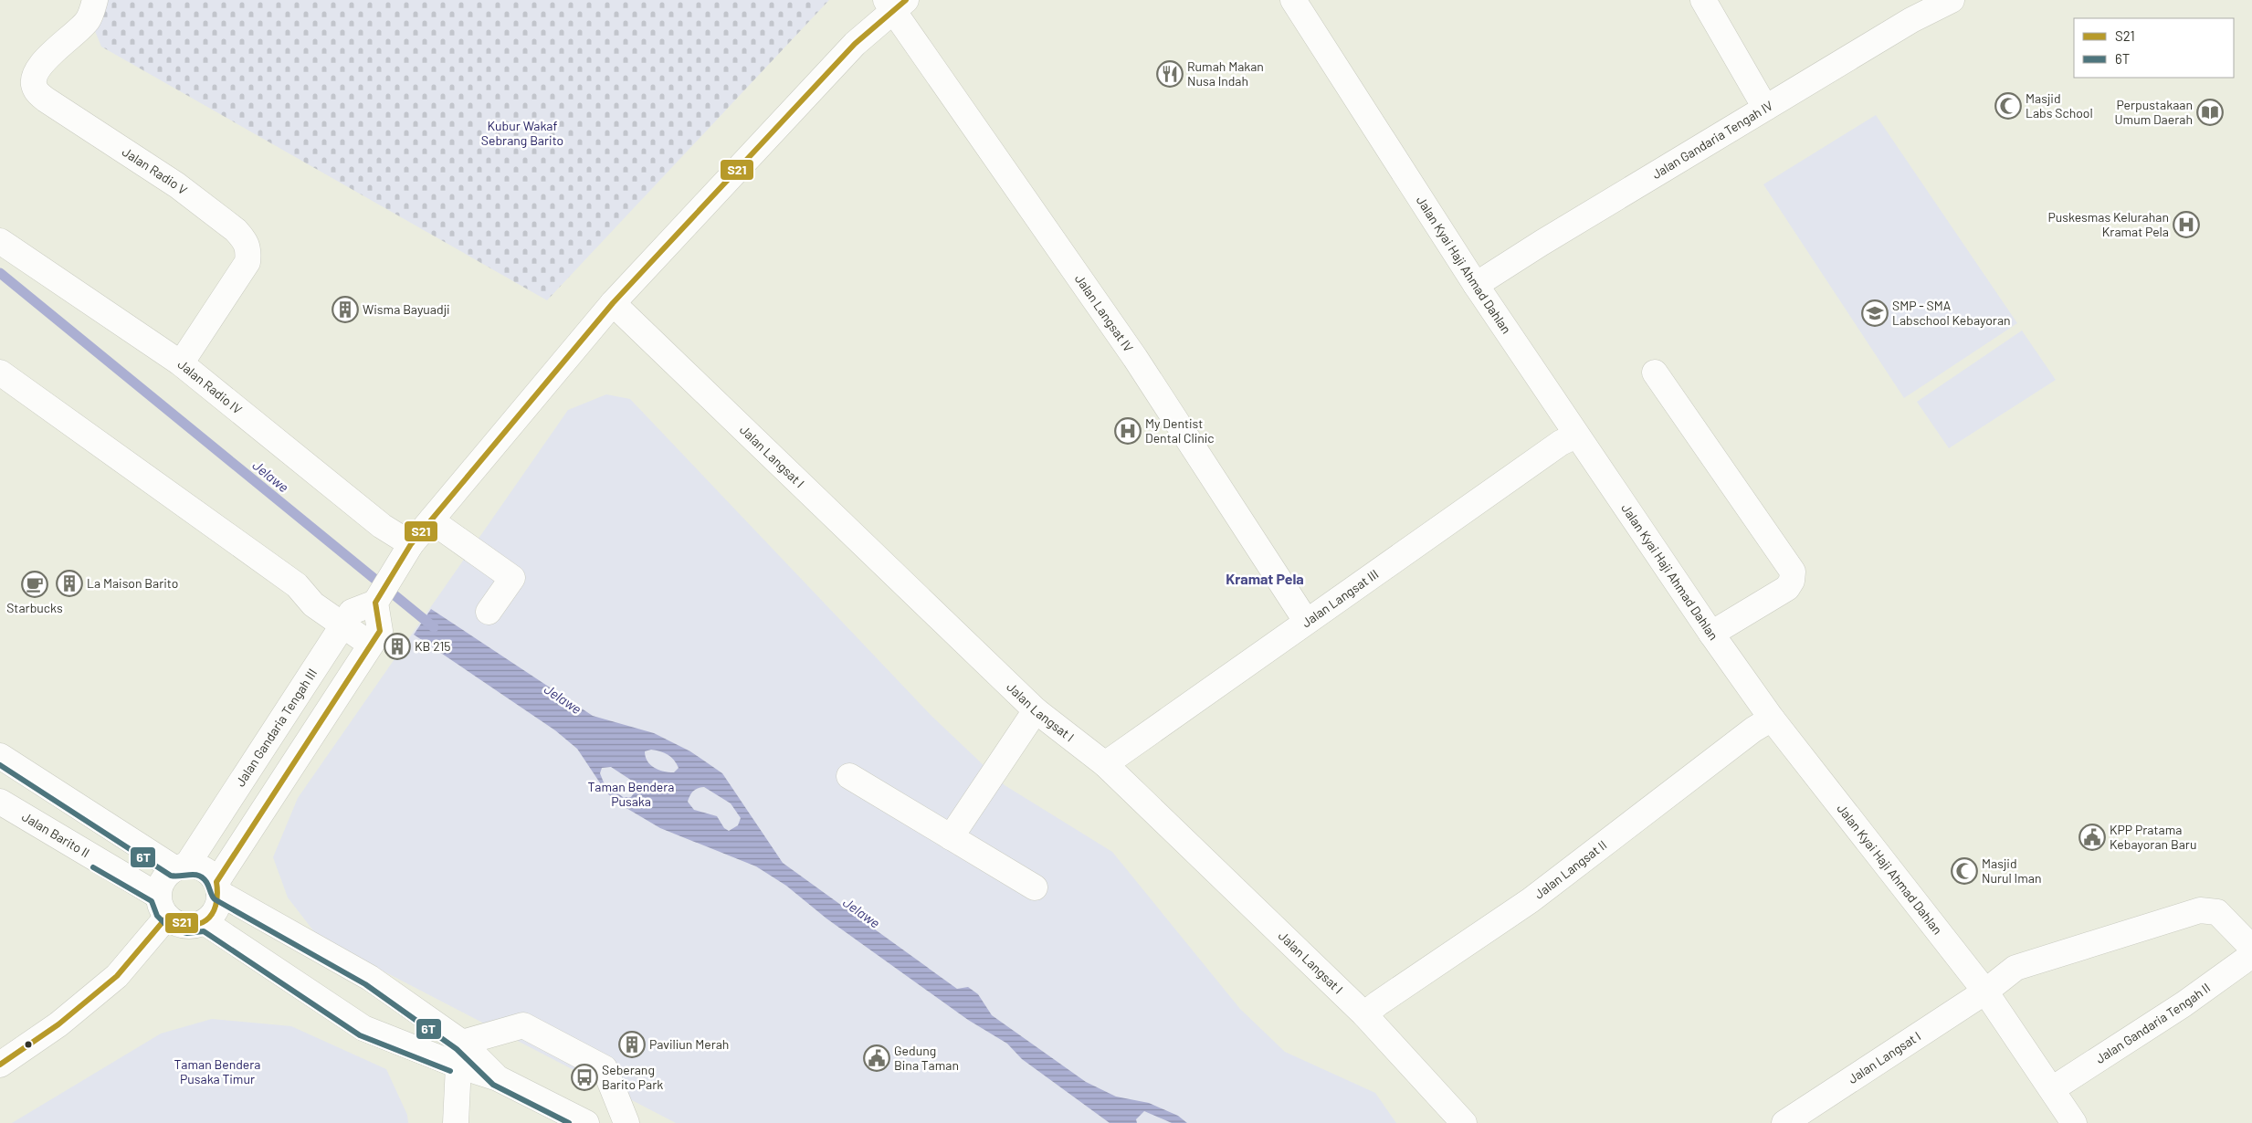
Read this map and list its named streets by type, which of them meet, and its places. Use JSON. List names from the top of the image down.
{
  "streets": {
    "street": [
      "Jalan Gandaria Tengah IV",
      "Jalan Radio V",
      "Jalan Kyai Haji Ahmad Dahlan",
      "Jalan Langsat IV",
      "Jalan Radio IV",
      "Jalan Langsat I",
      "Jalan Langsat III",
      "Jalan Gandaria Tengah III",
      "Jalan Barito II",
      "Jalan Langsat II",
      "Jalan Gandaria Tengah II"
    ]
  },
  "crossings": [
    ["Jalan Gandaria Tengah IV", "Jalan Kyai Haji Ahmad Dahlan"],
    ["Jalan Radio V", "Jalan Radio IV"],
    ["Jalan Kyai Haji Ahmad Dahlan", "Jalan Langsat I"],
    ["Jalan Kyai Haji Ahmad Dahlan", "Jalan Langsat III"],
    ["Jalan Kyai Haji Ahmad Dahlan", "Jalan Langsat II"],
    ["Jalan Kyai Haji Ahmad Dahlan", "Jalan Gandaria Tengah II"],
    ["Jalan Langsat IV", "Jalan Langsat III"],
    ["Jalan Langsat I", "Jalan Langsat III"],
    ["Jalan Langsat I", "Jalan Langsat II"],
    ["Jalan Gandaria Tengah III", "Jalan Barito II"]
  ],
  "districts": ["Kramat Pela"],
  "water": ["Jelawe"],
  "parks": ["Kubur Wakaf Sebrang Barito", "Taman Bendera Pusaka", "Taman Bendera Pusaka Timur"],
  "places": {
    "restaurant": ["Rumah Makan Nusa Indah"],
    "mosque": ["Masjid Labs School", "Masjid Nurul Iman"],
    "library": ["Perpustakaan Umum Daerah"],
    "hospital": ["Puskesmas Kelurahan Kramat Pela", "My Dentist Dental Clinic"],
    "building": [
      "Wisma Bayuadji",
      "La Maison Barito",
      "KB 215",
      "Paviliun Merah"
    ],
    "school or university": ["SMP - SMA Labschool Kebayoran"],
    "cafe": ["Starbucks"],
    "public building": ["KPP Pratama Kebayoran Baru", "Gedung Bina Taman"],
    "bus stop": ["Seberang Barito Park"]
  },
  "lines": ["transit line S21", "transit line 6T"],
  "legend": ["S21", "6T"]
}
